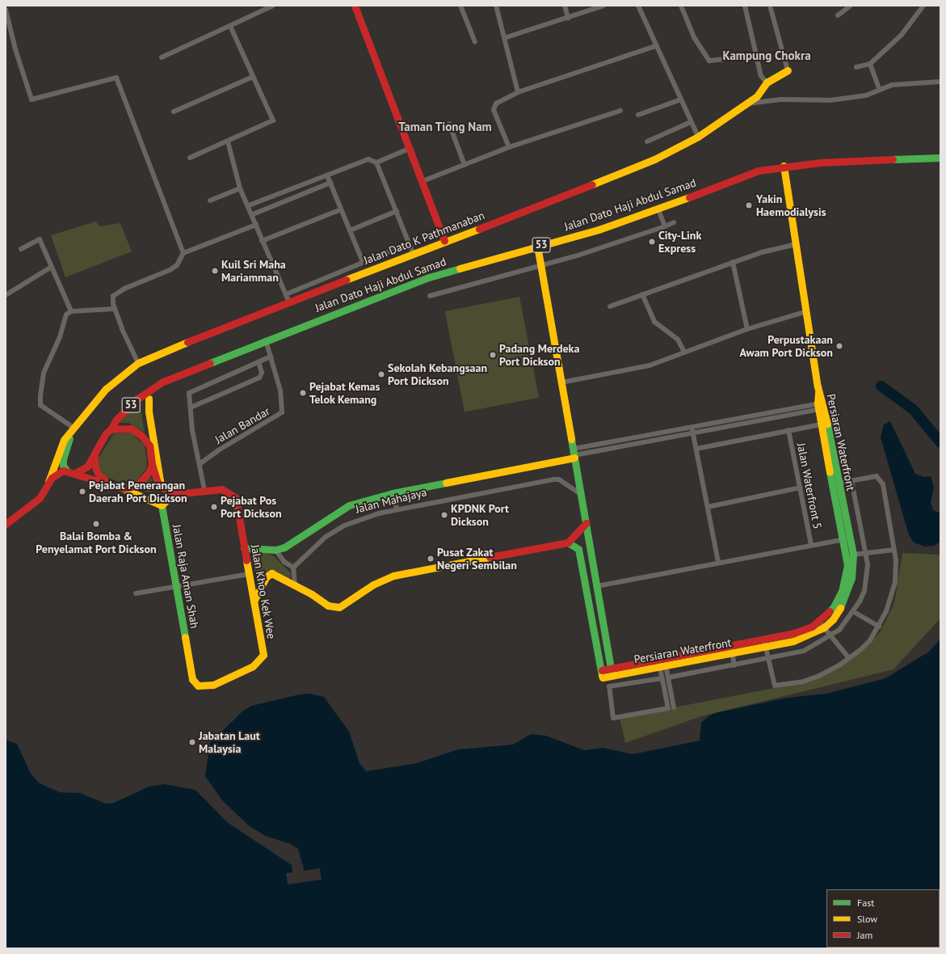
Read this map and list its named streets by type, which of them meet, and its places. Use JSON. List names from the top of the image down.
{
  "streets": {
    "street": [
      "Jalan Dato Haji Abdul Samad",
      "Jalan Dato K Pathmanaban",
      "53",
      "Jalan Bandar",
      "Persiaran Waterfront",
      "Jalan Waterfront 5",
      "Jalan Mahajaya",
      "Jalan Raja Aman Shah",
      "Jalan Khoo Kek Wee"
    ]
  },
  "crossings": [
    ["Jalan Dato Haji Abdul Samad", "53"],
    ["Jalan Dato Haji Abdul Samad", "Jalan Bandar"],
    ["Jalan Dato Haji Abdul Samad", "Persiaran Waterfront"],
    ["Jalan Raja Aman Shah", "Jalan Khoo Kek Wee"]
  ],
  "districts": ["Kampung Chokra", "Taman Tiong Nam"],
  "places": [
    "Yakin Haemodialysis",
    "City-Link Express",
    "Kuil Sri Maha Mariamman",
    "Perpustakaan Awam Port Dickson",
    "Padang Merdeka Port Dickson",
    "Sekolah Kebangsaan Port Dickson",
    "Pejabat Kemas Telok Kemang",
    "Pejabat Penerangan Daerah Port Dickson",
    "Pejabat Pos Port Dickson",
    "KPDNK Port Dickson",
    "Balai Bomba & Penyelamat Port Dickson",
    "Pusat Zakat Negeri Sembilan",
    "Jabatan Laut Malaysia"
  ],
  "legend": ["Fast", "Slow", "Jam"]
}
